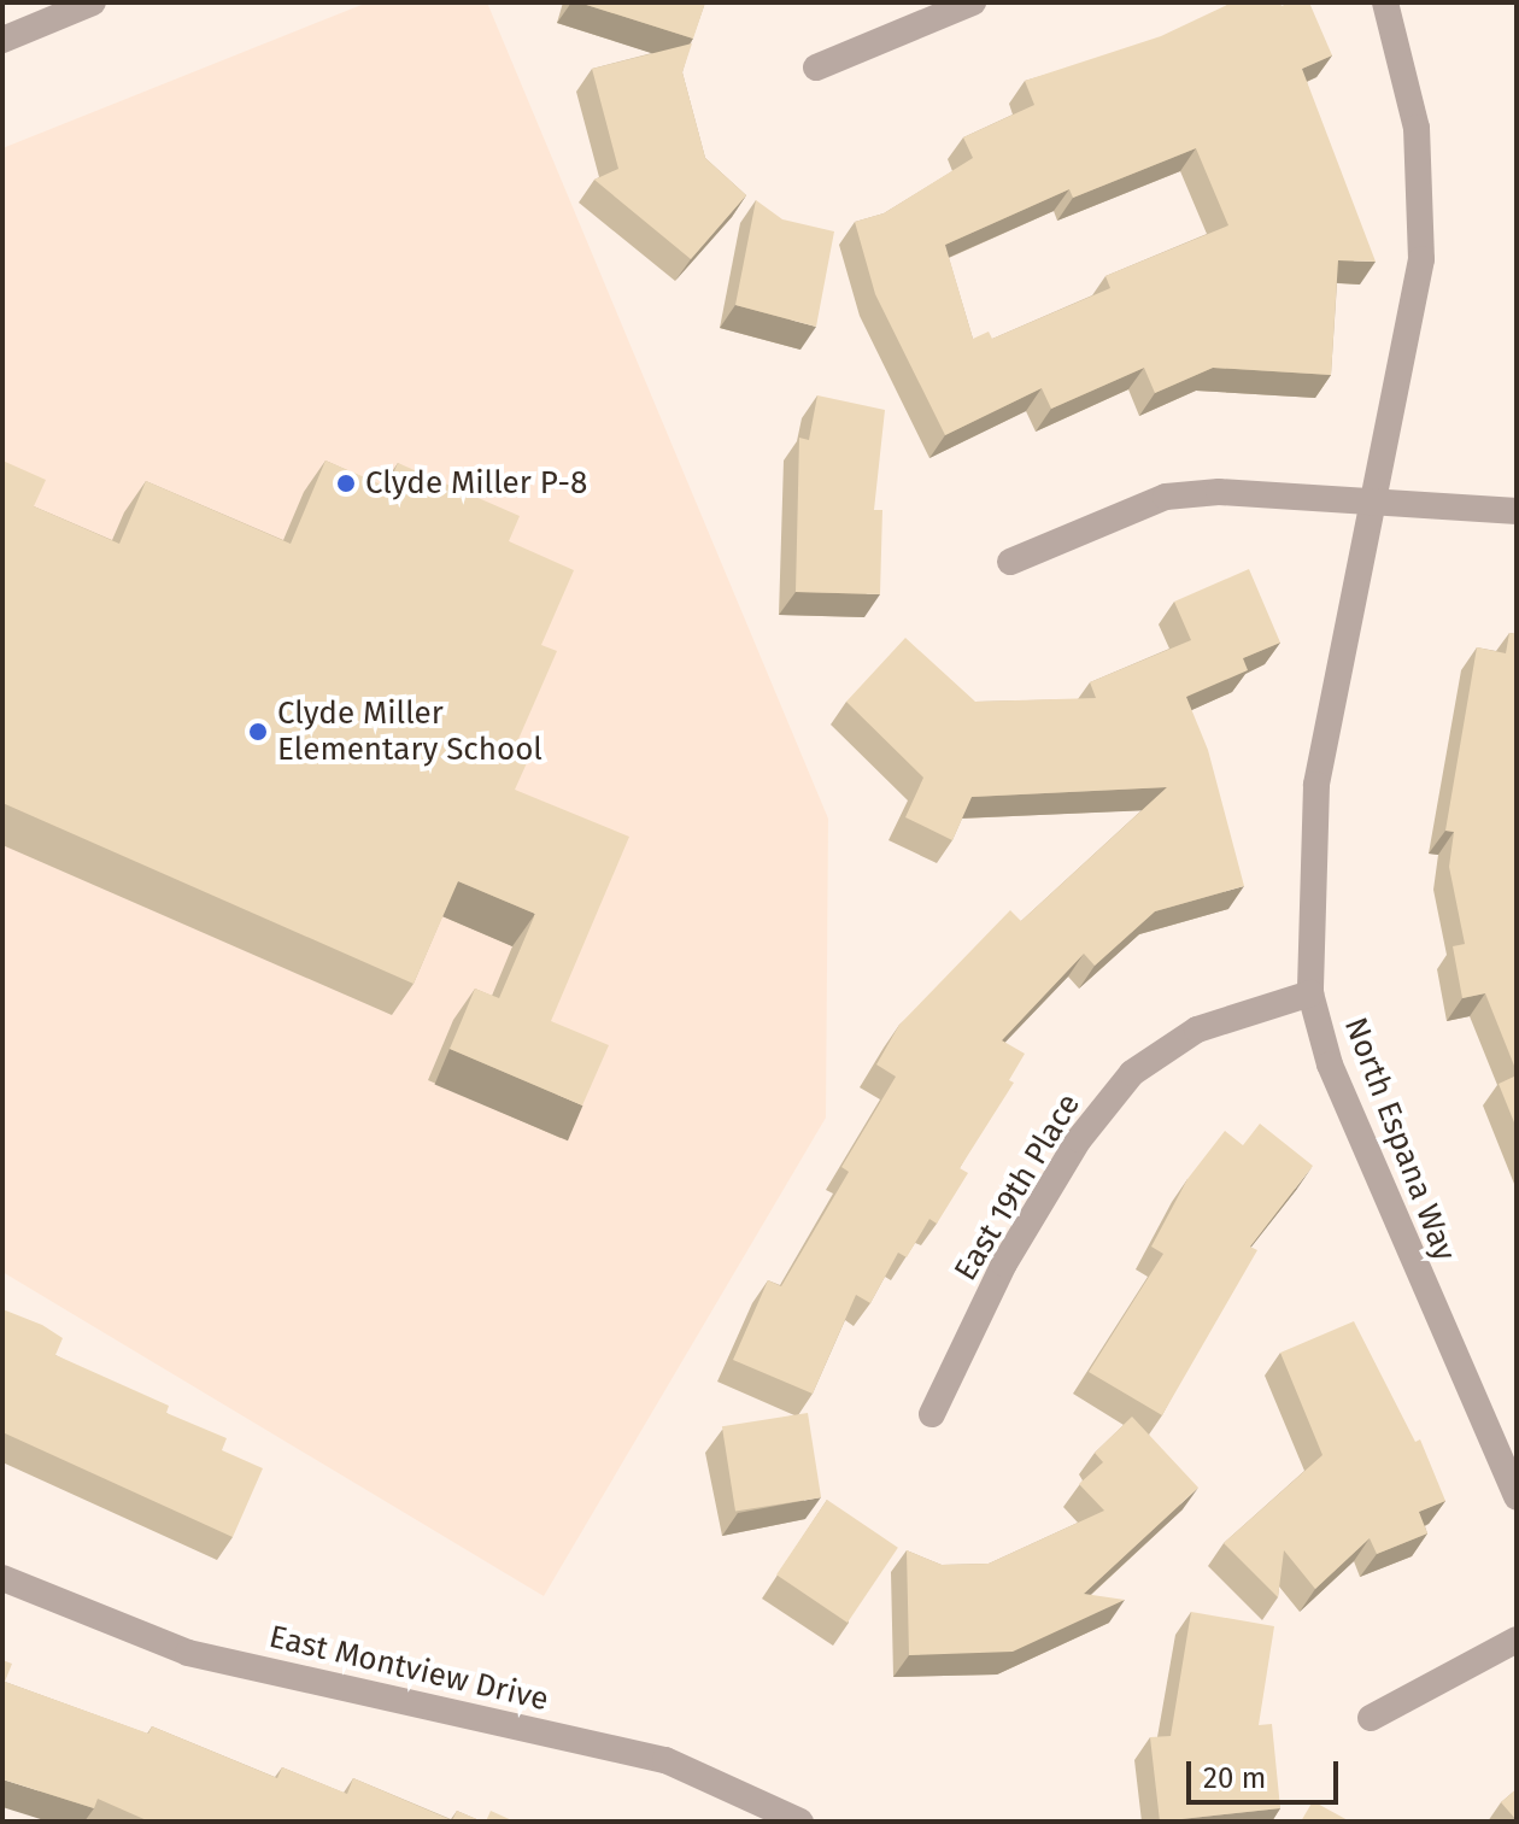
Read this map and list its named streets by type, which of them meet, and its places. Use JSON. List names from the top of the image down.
{
  "streets": {
    "street": ["North Espana Way", "East 19th Place", "East Montview Drive"]
  },
  "crossings": [
    ["North Espana Way", "East 19th Place"]
  ],
  "places": ["Clyde Miller P-8", "Clyde Miller Elementary School"],
  "scale_bar": "20 m"
}
